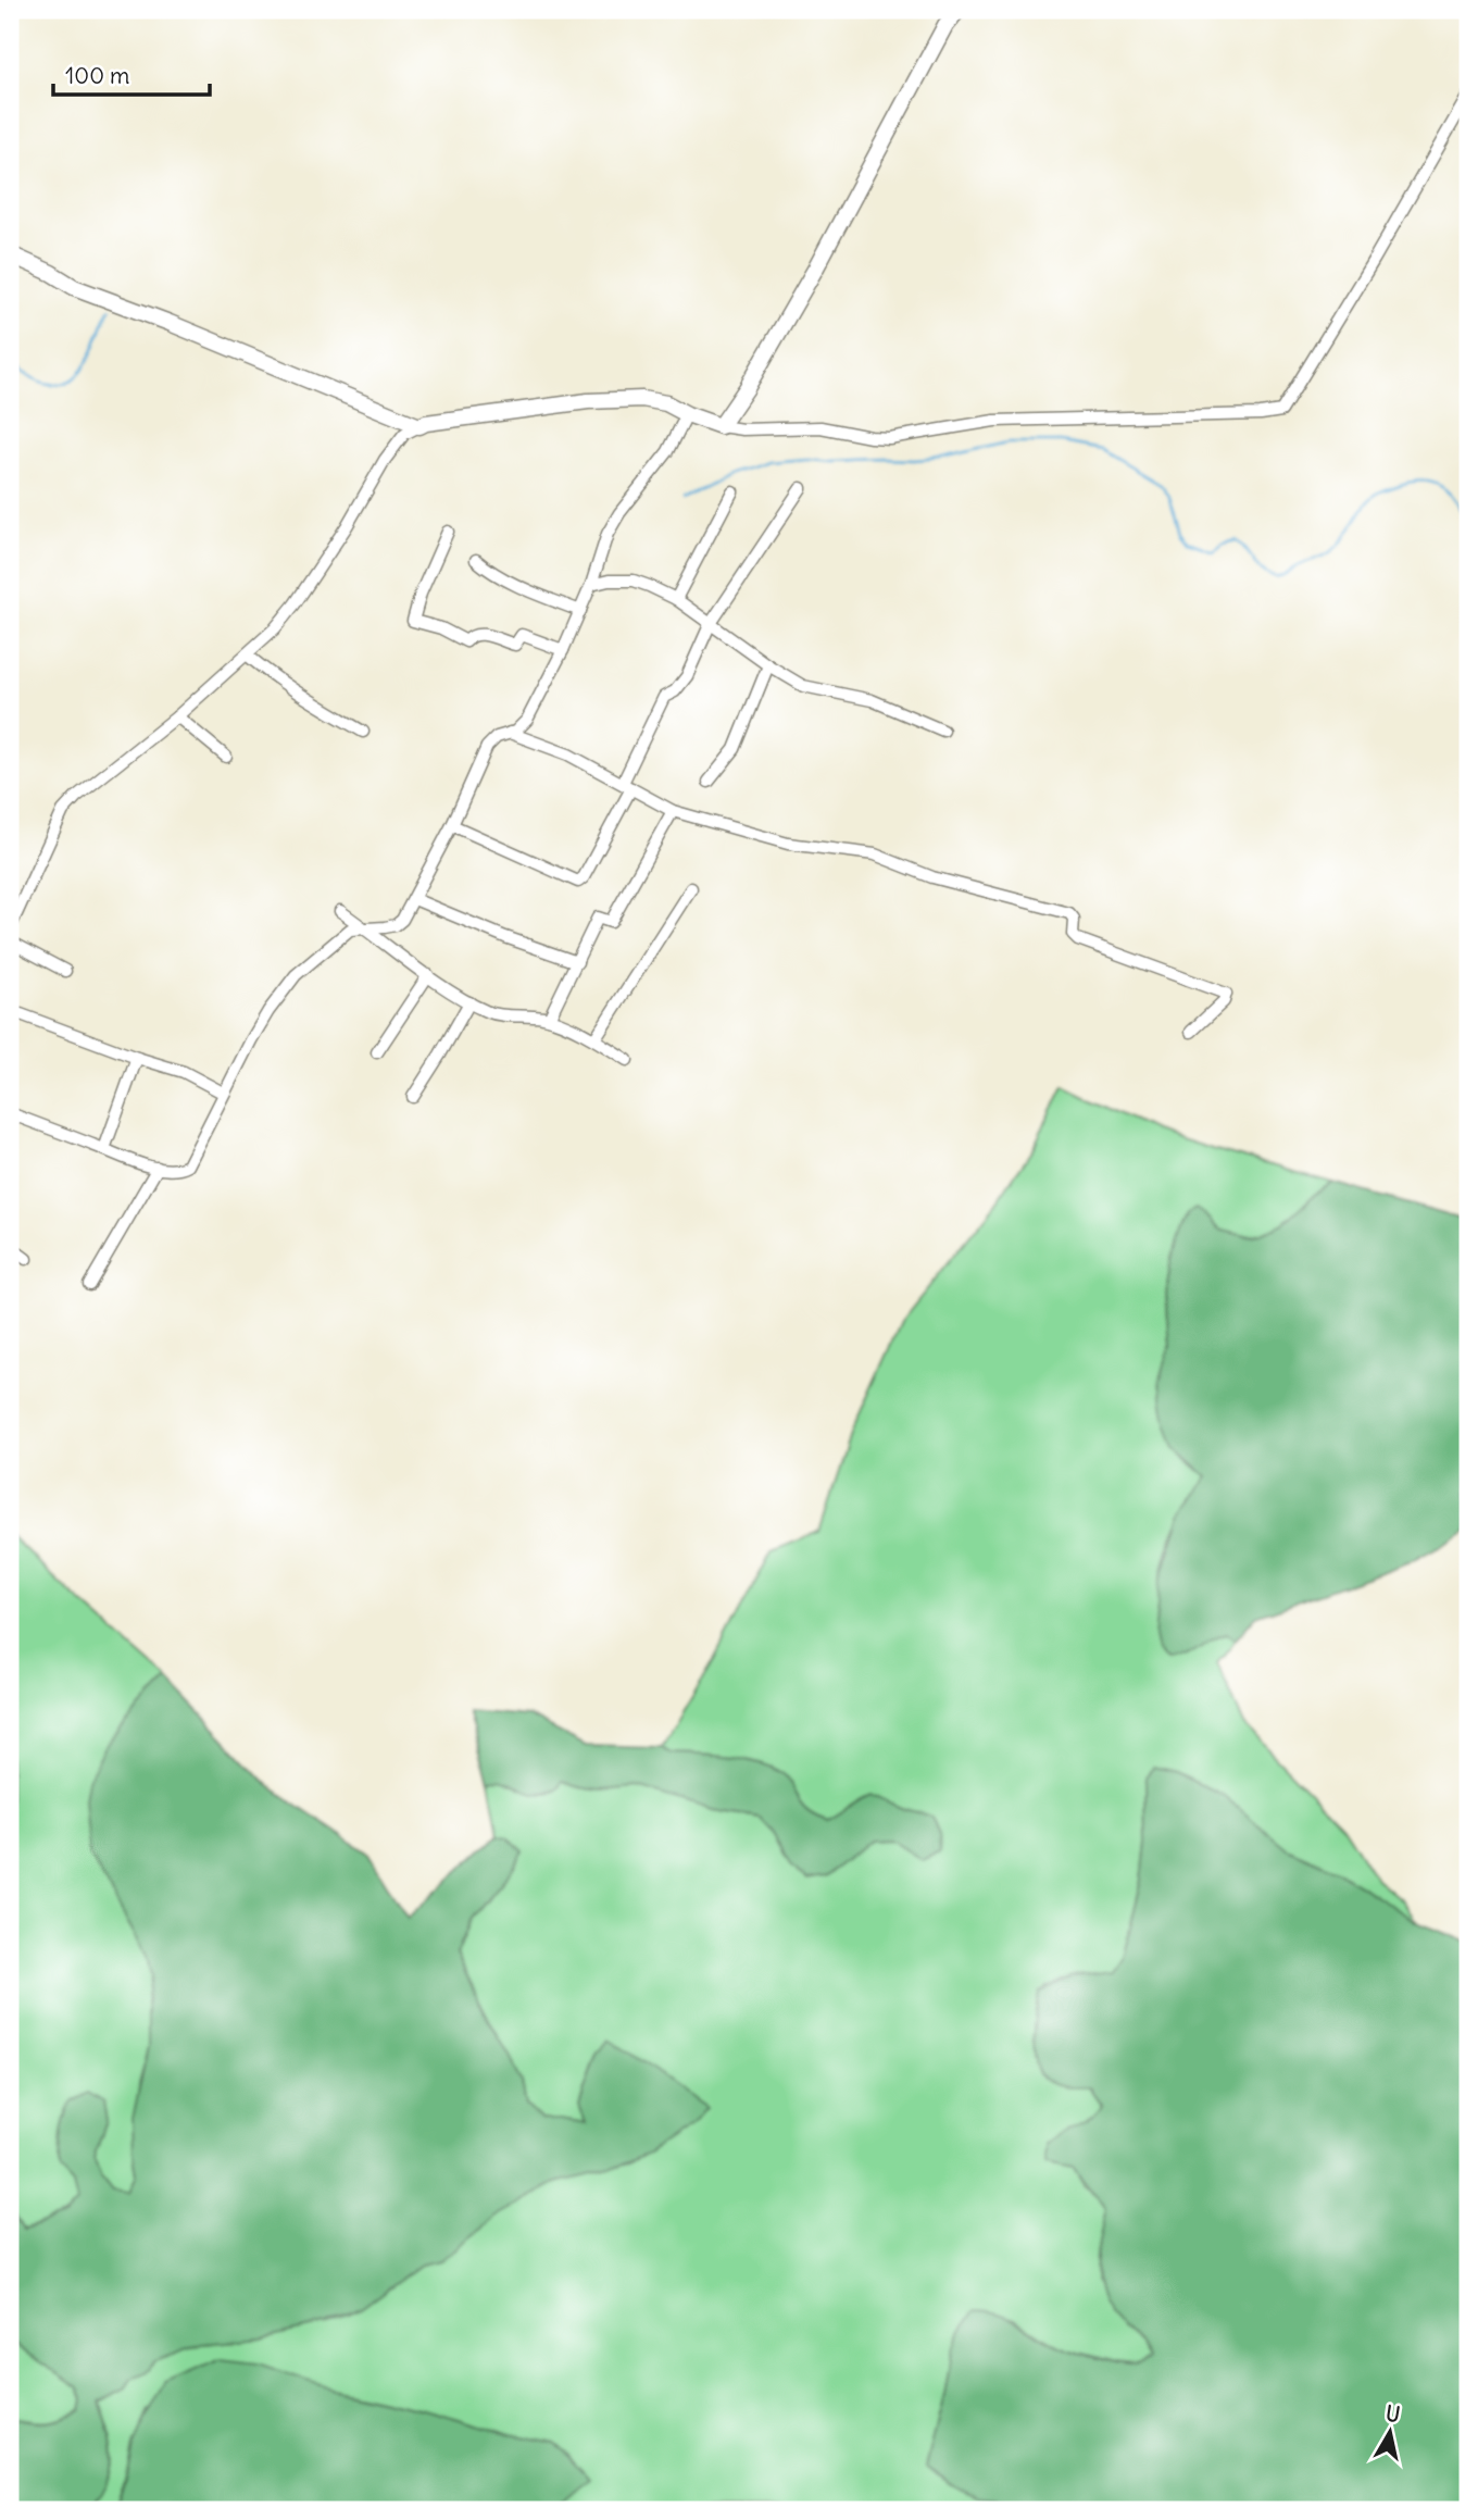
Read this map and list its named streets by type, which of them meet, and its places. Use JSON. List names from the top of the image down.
{
  "scale_bar": "100 m",
  "north": "top"
}
